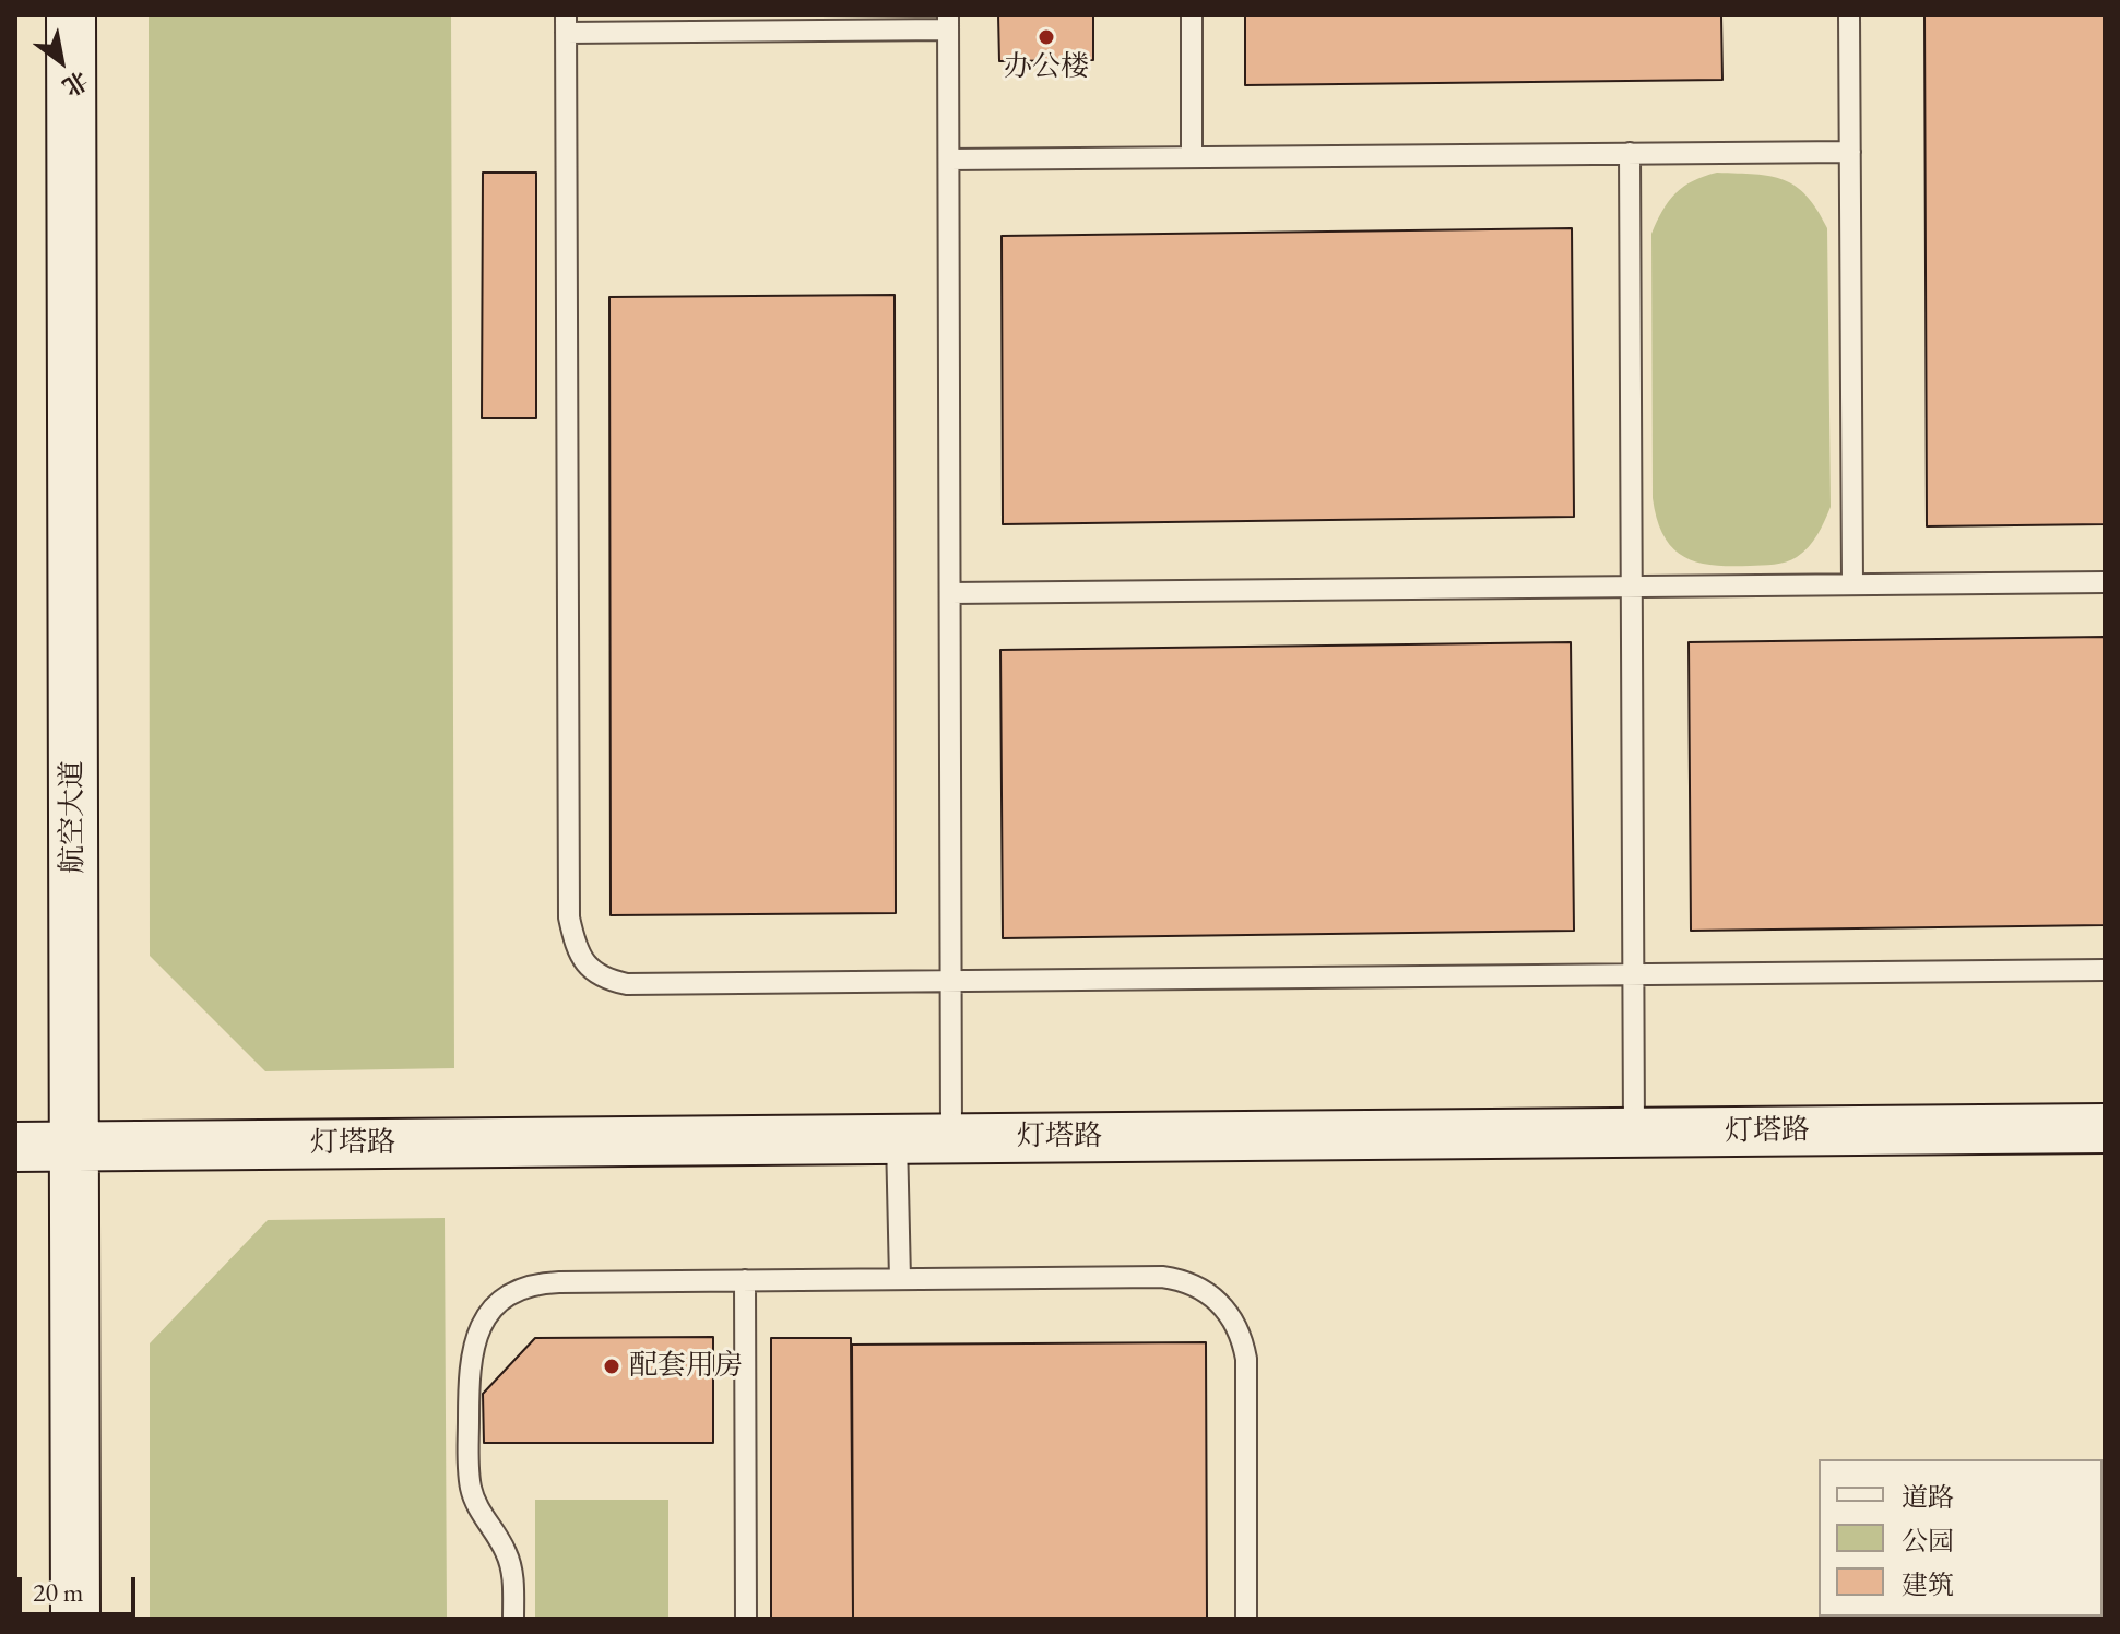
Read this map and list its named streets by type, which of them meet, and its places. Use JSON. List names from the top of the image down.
{
  "streets": {
    "main road": ["航空大道", "灯塔路"]
  },
  "crossings": [
    ["航空大道", "灯塔路"]
  ],
  "places": ["办公楼", "配套用房"],
  "legend": ["道路", "公园", "建筑"],
  "scale_bar": "20 m",
  "north": "bottom right"
}
